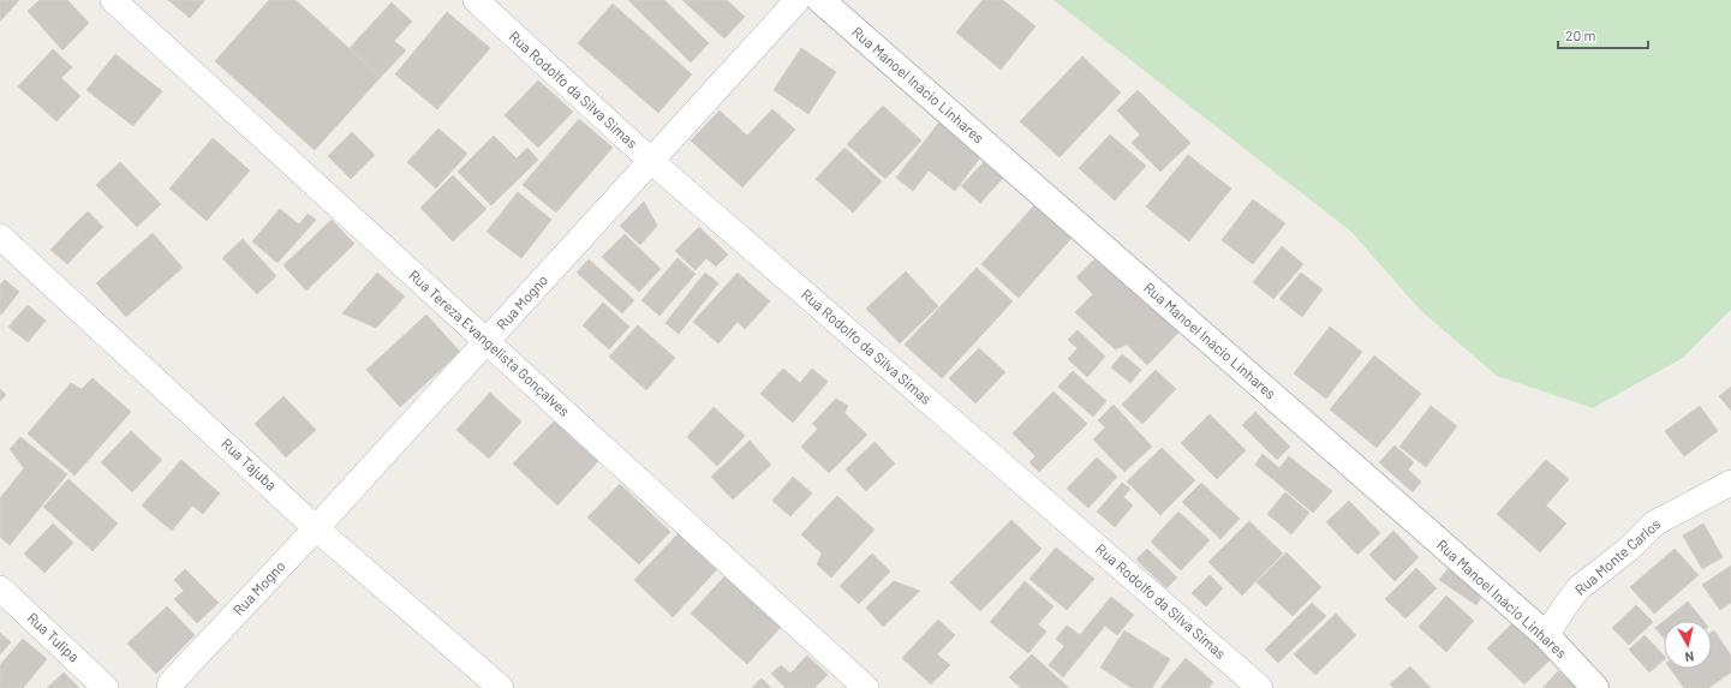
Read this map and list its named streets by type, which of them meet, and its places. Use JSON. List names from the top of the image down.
{
  "streets": {
    "main road": ["Rua Manoel Inácio Linhares"],
    "street": [
      "Rua Rodolfo da Silva Simas",
      "Rua Mogno",
      "Rua Tereza Evangelista Gonçalves",
      "Rua Tajuba",
      "Rua Monte Carlos",
      "Rua Tulipa"
    ]
  },
  "crossings": [
    ["Rua Manoel Inácio Linhares", "Rua Monte Carlos"],
    ["Rua Rodolfo da Silva Simas", "Rua Mogno"],
    ["Rua Mogno", "Rua Tereza Evangelista Gonçalves"],
    ["Rua Mogno", "Rua Tajuba"]
  ],
  "scale_bar": "20 m",
  "north": "bottom"
}
